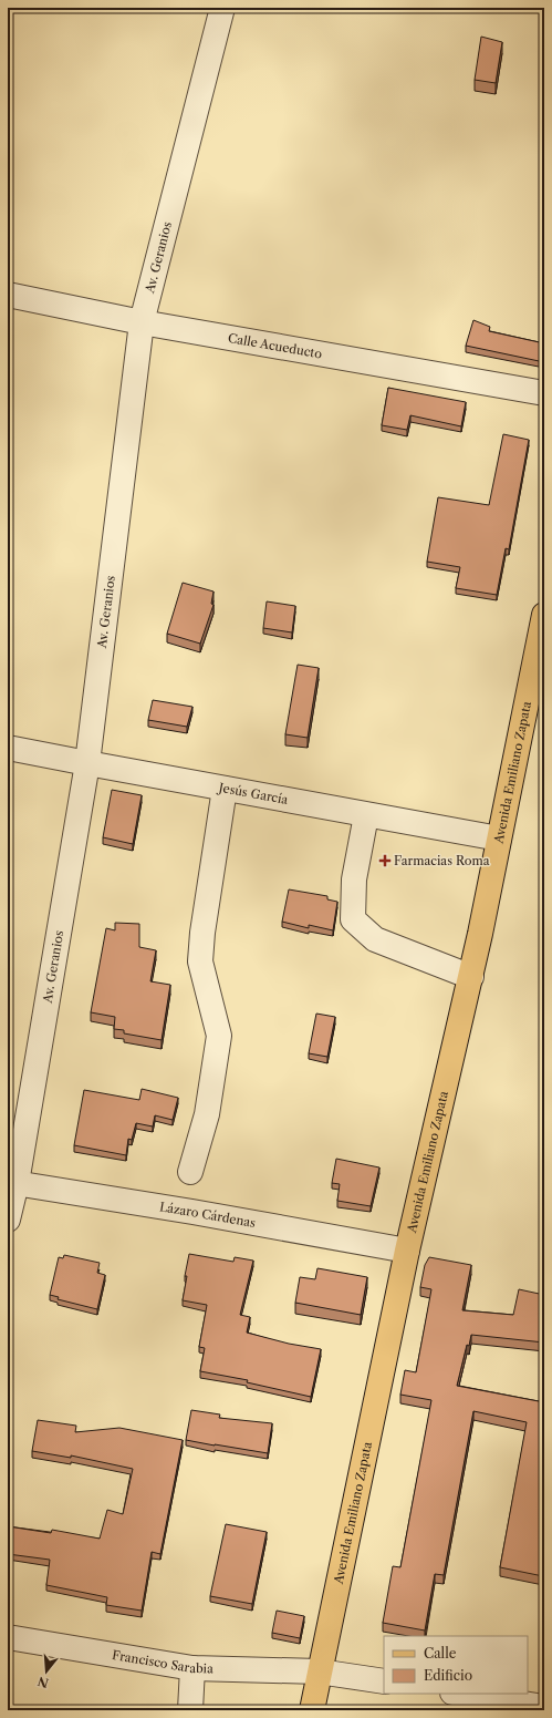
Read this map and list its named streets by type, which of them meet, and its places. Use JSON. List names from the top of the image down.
{
  "streets": {
    "main road": ["Avenida Emiliano Zapata"],
    "street": [
      "Av. Geranios",
      "Calle Acueducto",
      "Jesús García",
      "Lázaro Cárdenas",
      "Francisco Sarabia"
    ]
  },
  "crossings": [
    ["Av. Geranios", "Calle Acueducto"],
    ["Av. Geranios", "Jesús García"],
    ["Av. Geranios", "Lázaro Cárdenas"],
    ["Avenida Emiliano Zapata", "Jesús García"],
    ["Avenida Emiliano Zapata", "Lázaro Cárdenas"],
    ["Avenida Emiliano Zapata", "Francisco Sarabia"]
  ],
  "places": {
    "health": ["Farmacias Roma"]
  },
  "legend": ["Calle", "Edificio"],
  "north": "bottom"
}
